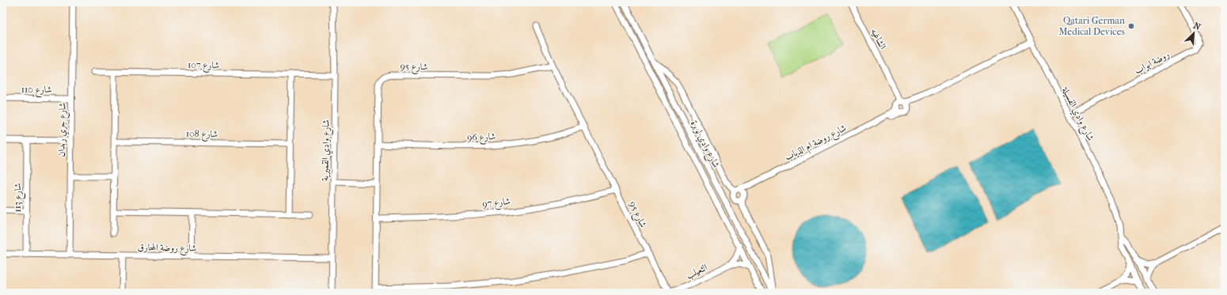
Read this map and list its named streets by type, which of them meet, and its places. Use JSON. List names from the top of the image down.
{
  "streets": {
    "street": [
      "الشاغيه",
      "روضة ابواب",
      "شارع 107",
      "شارع 95",
      "شارع 110",
      "شارع وادي الفسيلة",
      "شارع جري ربدان",
      "شارع 108",
      "شارع 96",
      "شارع روضة ام الذياب",
      "شارع وادي لوبرة",
      "شارع وادي القميرية",
      "شارع 113",
      "شارع 97",
      "شارع روضة المحارق",
      "الثعيلب"
    ]
  },
  "crossings": [
    ["الشاغيه", "شارع روضة ام الذياب"],
    ["روضة ابواب", "شارع وادي الفسيلة"],
    ["شارع 107", "شارع وادي القميرية"],
    ["شارع 95", "شارع 96"],
    ["شارع 95", "شارع 97"],
    ["شارع 95", "الثعيلب"],
    ["شارع 110", "شارع جري ربدان"],
    ["شارع جري ربدان", "شارع روضة المحارق"],
    ["شارع وادي القميرية", "شارع روضة المحارق"],
    ["شارع 113", "شارع روضة المحارق"]
  ],
  "places": ["Qatari German Medical Devices"],
  "north": "top right"
}
